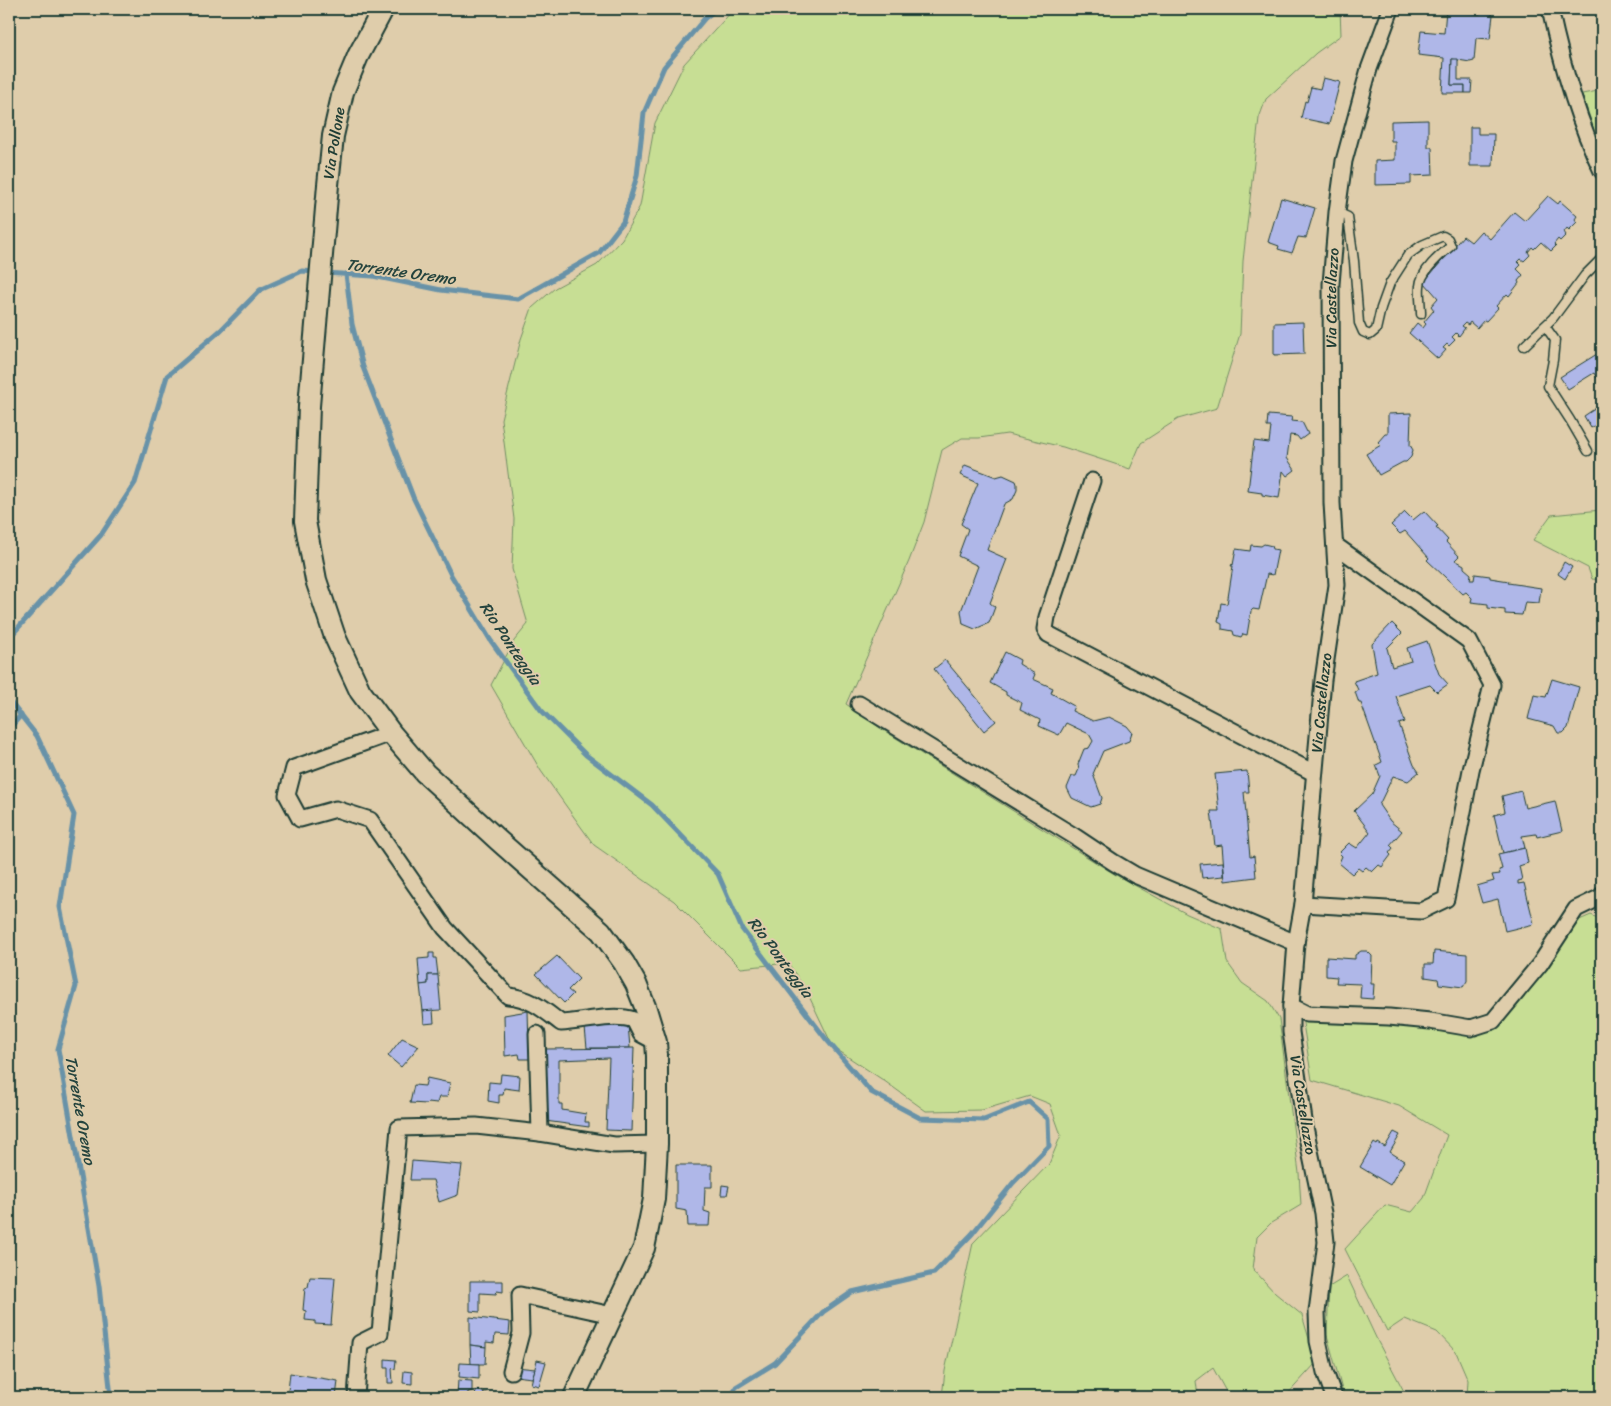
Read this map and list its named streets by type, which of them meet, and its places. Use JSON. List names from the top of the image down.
{
  "streets": {
    "street": ["Via Pollone", "Via Castellazzo"]
  },
  "water": ["Torrente Oremo", "Rio Ponteggia"]
}
